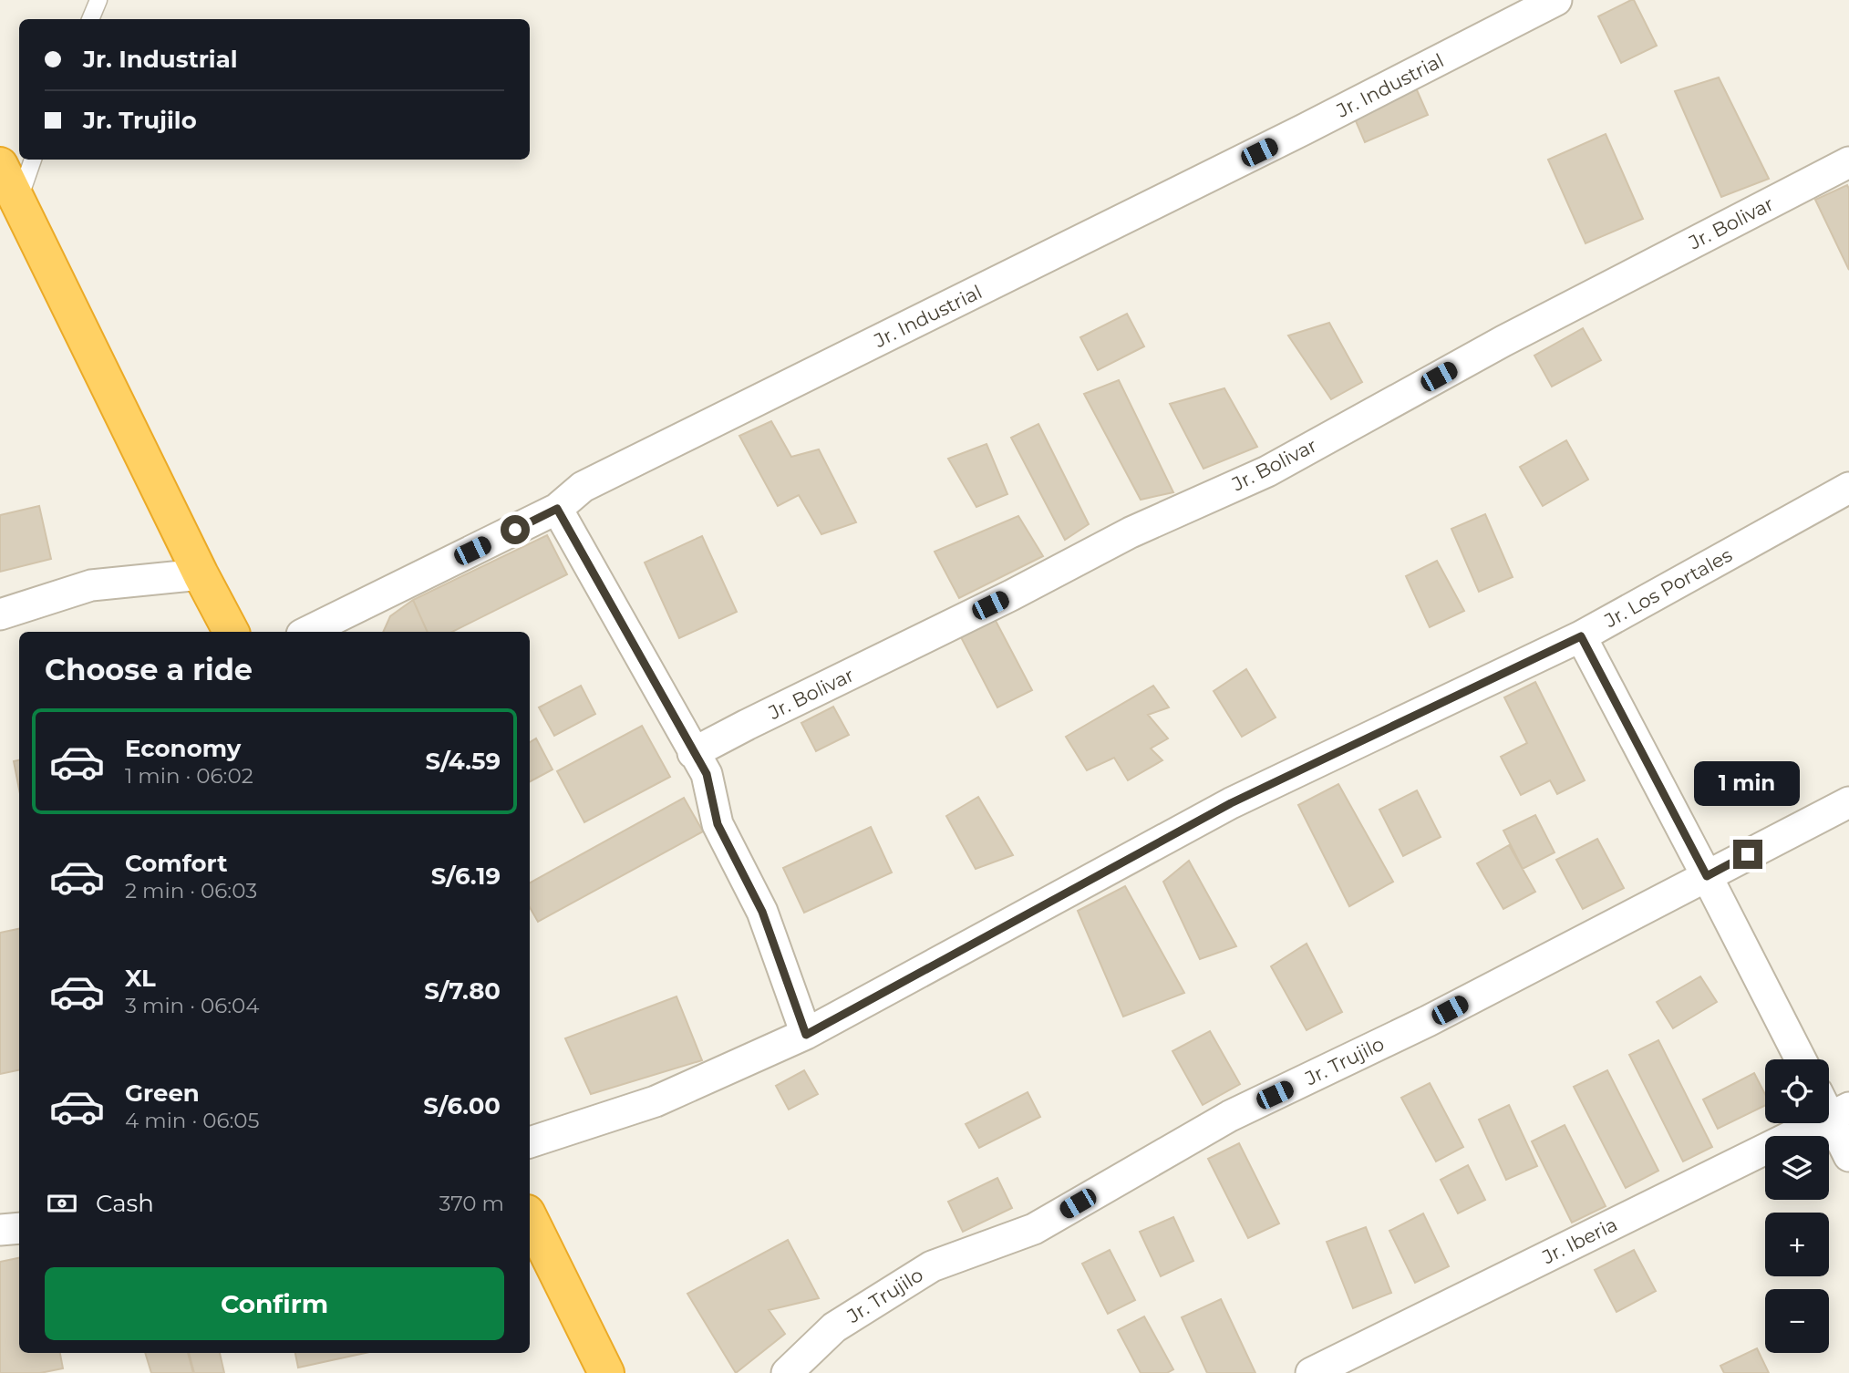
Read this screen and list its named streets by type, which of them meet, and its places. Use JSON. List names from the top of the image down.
{
  "streets": {
    "street": [
      "Jr. Industrial",
      "Jr. Bolivar",
      "Jr. Los Portales",
      "Jr. Trujilo",
      "Jr. Iberia"
    ]
  },
  "page": {
    "banner": ["Jr. Industrial", "Jr. Trujilo"],
    "heading": "Choose a ride",
    "list": [
      {
        "name": "Economy",
        "note": "1 min · 06:02",
        "value": "S/4.59"
      },
      {
        "name": "Comfort",
        "note": "2 min · 06:03",
        "value": "S/6.19"
      },
      {
        "name": "XL",
        "note": "3 min · 06:04",
        "value": "S/7.80"
      },
      {
        "name": "Green",
        "note": "4 min · 06:05",
        "value": "S/6.00"
      }
    ],
    "bubble": "1 min",
    "map_buttons": ["+", "−"],
    "pay": ["Cash", "370 m"],
    "buttons": "Confirm"
  }
}
